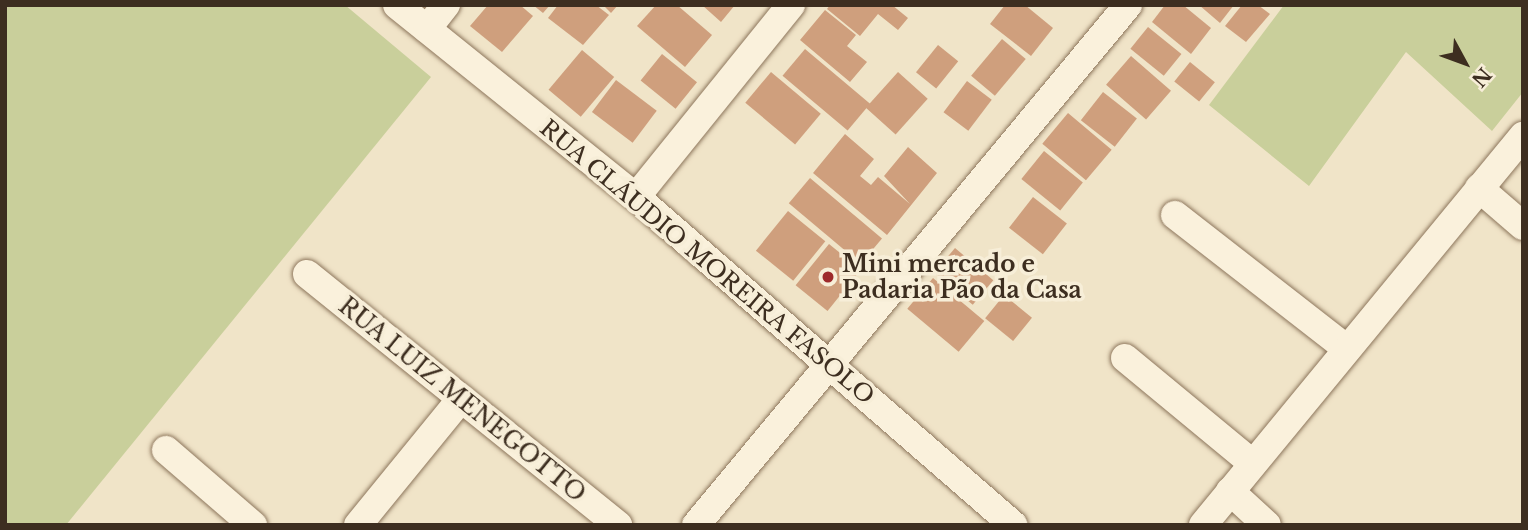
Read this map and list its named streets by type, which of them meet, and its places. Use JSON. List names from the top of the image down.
{
  "streets": {
    "street": ["RUA CLÁUDIO MOREIRA FASOLO", "RUA LUIZ MENEGOTTO"]
  },
  "places": ["Mini mercado e Padaria Pão da Casa"],
  "north": "bottom right"
}
